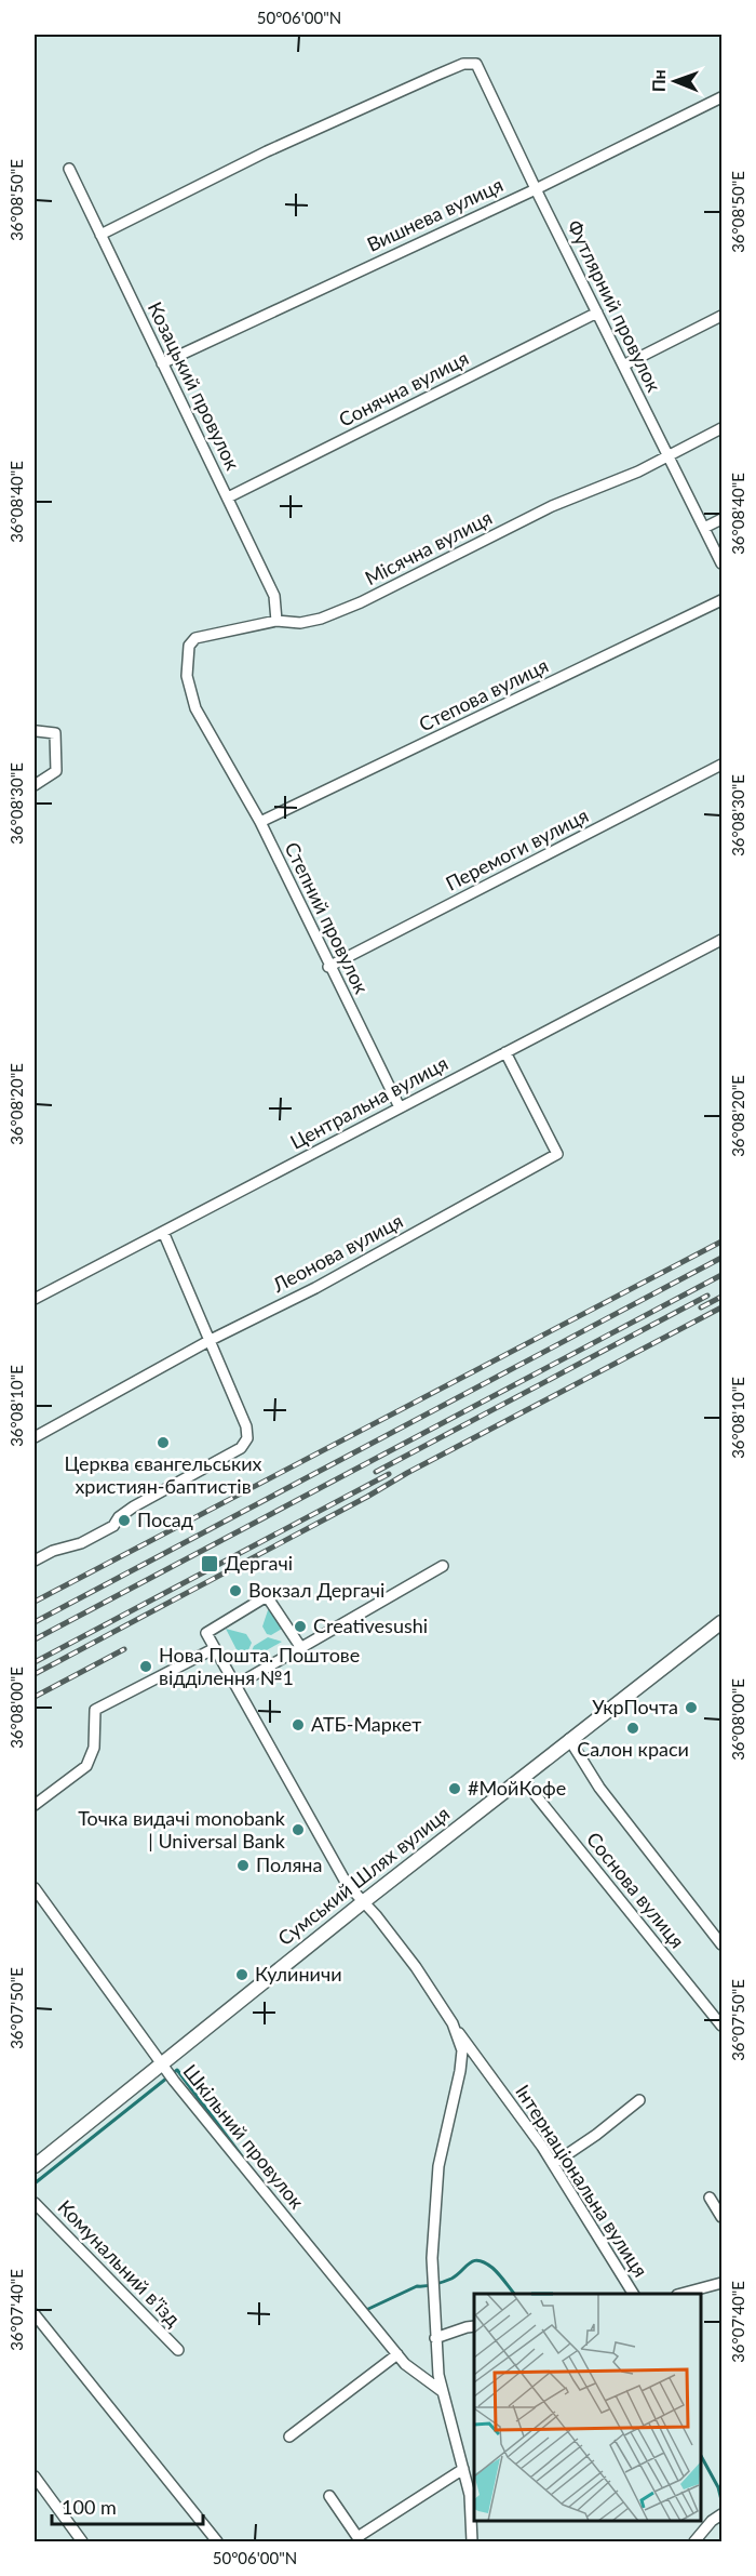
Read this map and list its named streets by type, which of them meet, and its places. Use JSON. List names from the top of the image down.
{
  "streets": {
    "main road": ["Сумський Шлях вулиця"],
    "street": [
      "Вишнева вулиця",
      "Футлярний провулок",
      "Козацький провулок",
      "Сонячна вулиця",
      "Місячна вулиця",
      "Степова вулиця",
      "Перемоги вулиця",
      "Степний провулок",
      "Центральна вулиця",
      "Леонова вулиця",
      "Соснова вулиця",
      "Шкільний провулок",
      "Інтернаціональна вулиця",
      "Комунальний в’їзд"
    ]
  },
  "crossings": [
    ["Вишнева вулиця", "Футлярний провулок"],
    ["Вишнева вулиця", "Козацький провулок"],
    ["Футлярний провулок", "Козацький провулок"],
    ["Футлярний провулок", "Сонячна вулиця"],
    ["Футлярний провулок", "Місячна вулиця"],
    ["Козацький провулок", "Сонячна вулиця"],
    ["Козацький провулок", "Місячна вулиця"],
    ["Місячна вулиця", "Степний провулок"],
    ["Степова вулиця", "Степний провулок"],
    ["Перемоги вулиця", "Степний провулок"],
    ["Степний провулок", "Центральна вулиця"],
    ["Центральна вулиця", "Леонова вулиця"],
    ["Сумський Шлях вулиця", "Соснова вулиця"],
    ["Сумський Шлях вулиця", "Шкільний провулок"]
  ],
  "places": {
    "other": [
      "Церква євангельських християн-баптистів",
      "Посад",
      "Вокзал Дергачі",
      "Creativesushi",
      "Нова Пошта. Поштове відділення №1",
      "УкрПочта",
      "АТБ-Маркет",
      "Салон краси",
      "#МойКофе",
      "Точка видачі monobank | Universal Bank",
      "Поляна",
      "Кулиничи"
    ],
    "transit": ["Дергачі"]
  },
  "scale_bar": "100 m",
  "north": "left",
  "coordinates": [
    "50°06'00\"N",
    "36°08'50\"E",
    "36°08'40\"E",
    "36°08'30\"E",
    "36°08'20\"E",
    "36°08'10\"E",
    "36°08'00\"E",
    "36°07'50\"E",
    "36°07'40\"E"
  ]
}
